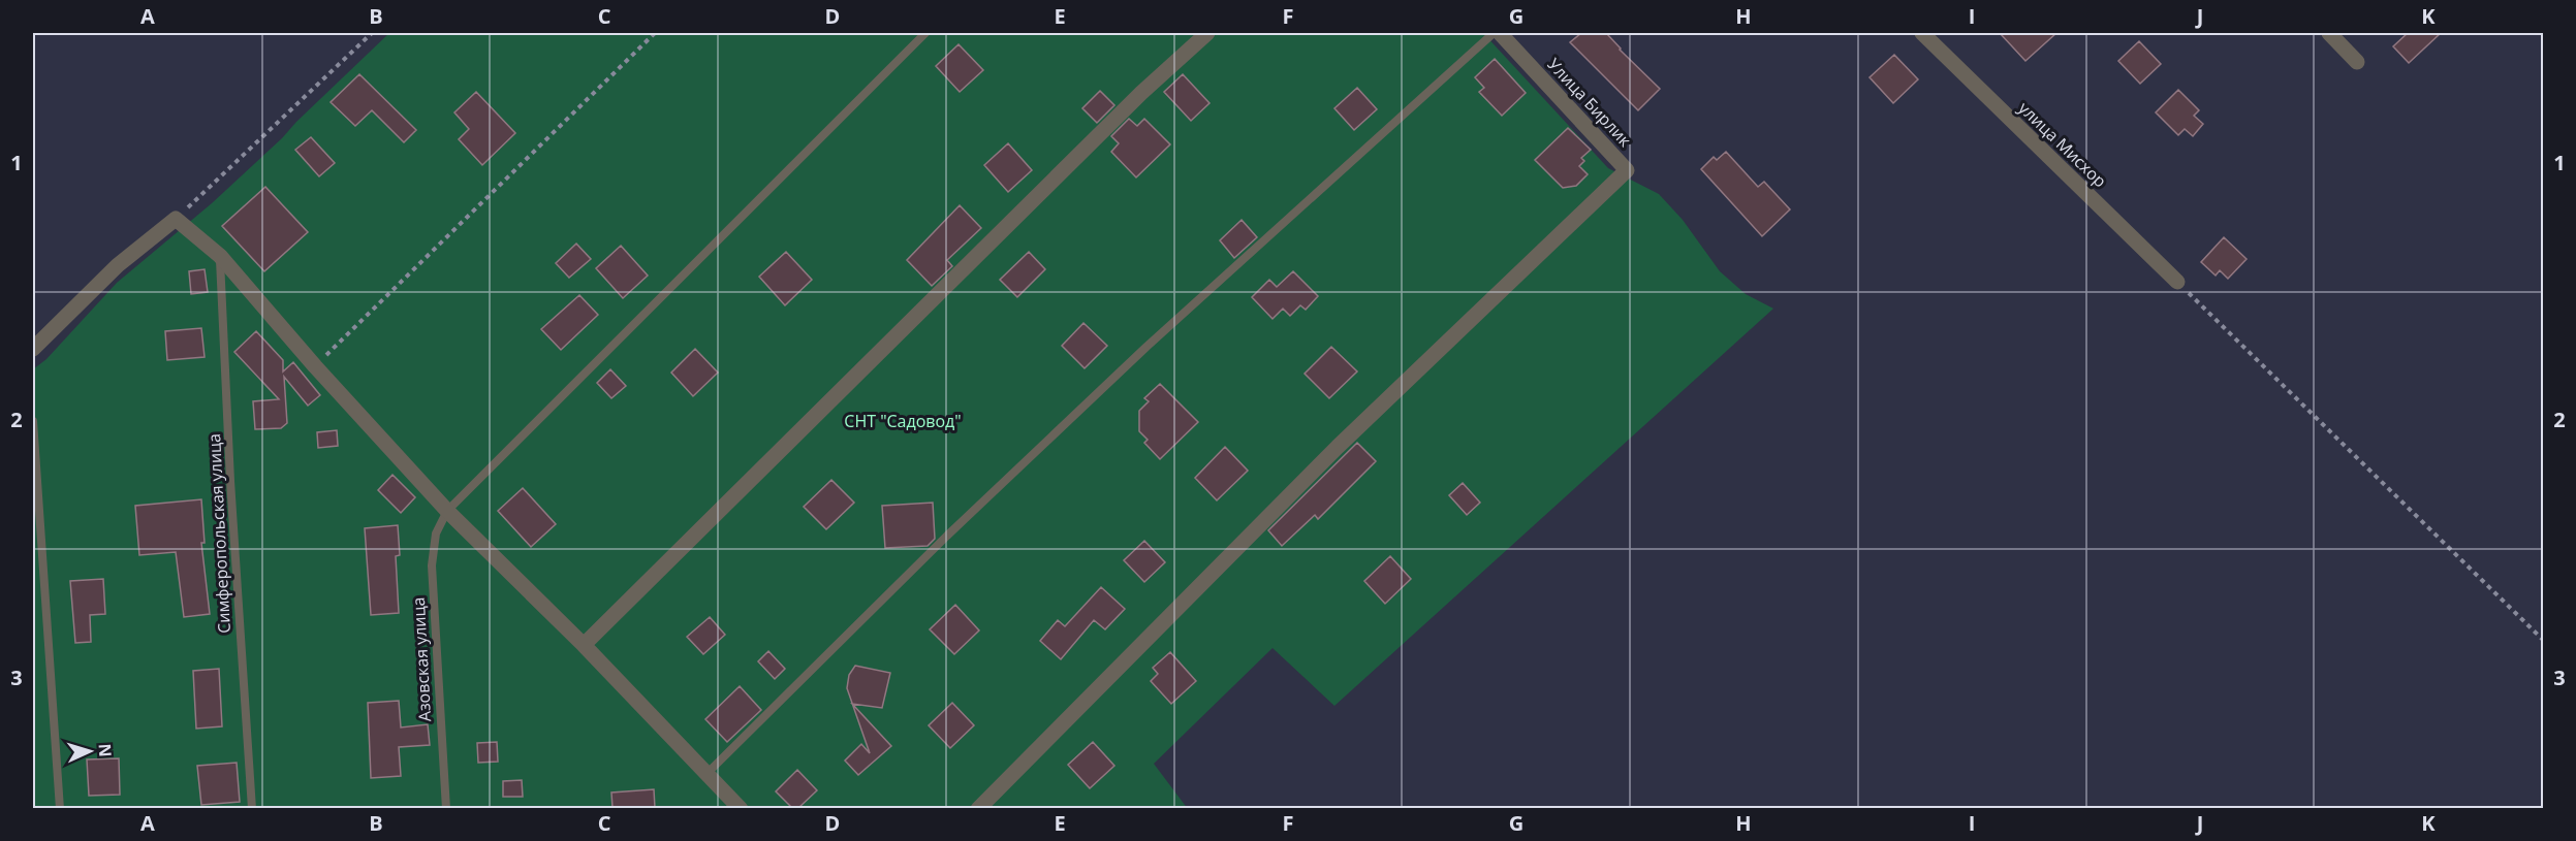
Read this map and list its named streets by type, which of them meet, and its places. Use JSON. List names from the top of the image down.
{
  "streets": {
    "street": ["Улица Бирлик", "улица Мисхор"],
    "lane": ["Симферопольская улица", "Азовская улица"]
  },
  "parks": ["СНТ \"Садовод\""],
  "north": "right",
  "grid": {
    "columns": [
      "A",
      "B",
      "C",
      "D",
      "E",
      "F",
      "G",
      "H",
      "I",
      "J",
      "K"
    ],
    "rows": ["1", "2", "3"]
  }
}
